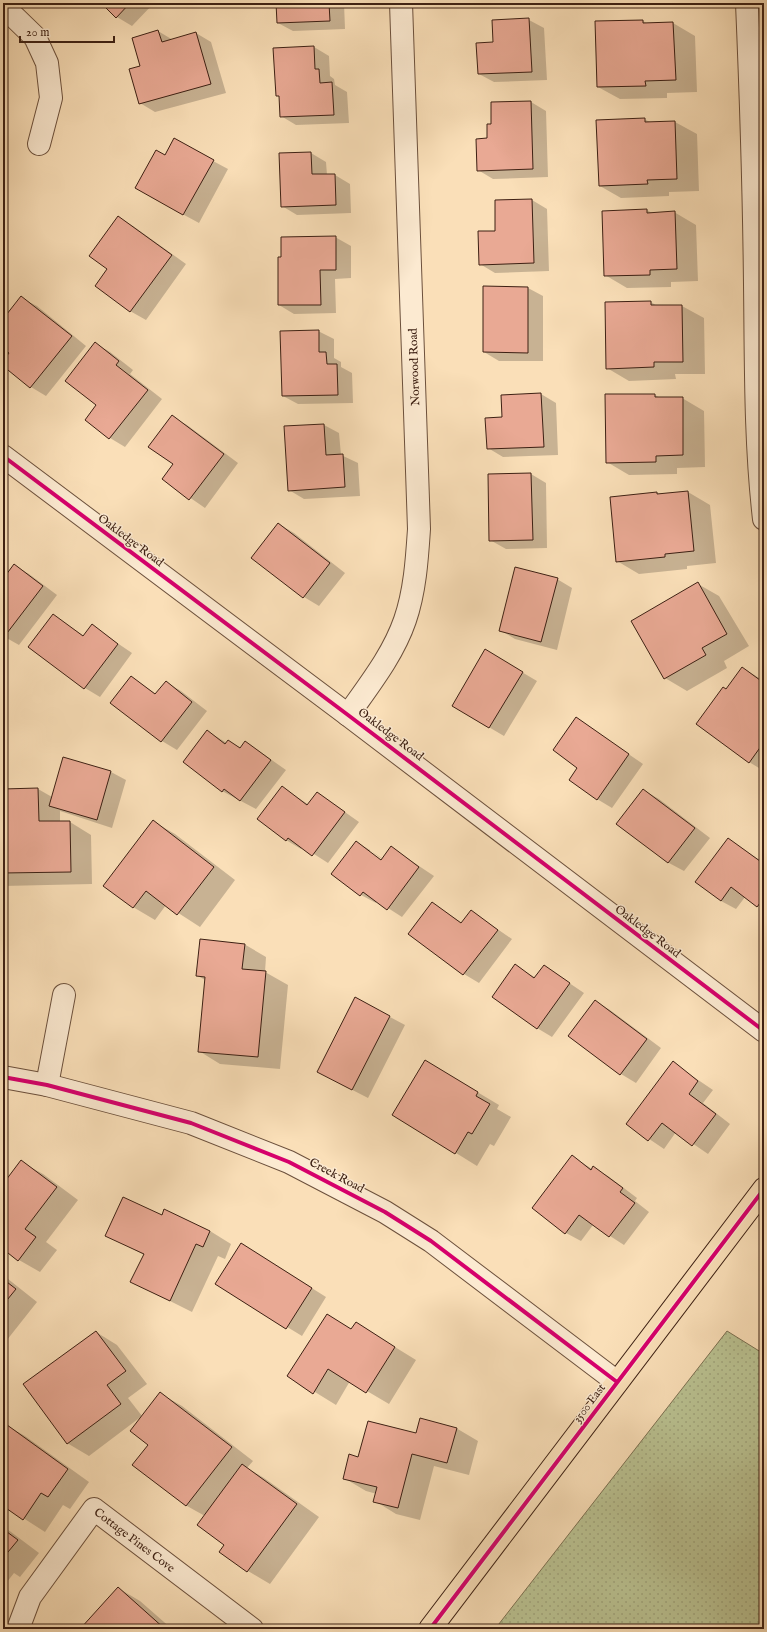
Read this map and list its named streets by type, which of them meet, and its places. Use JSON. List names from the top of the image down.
{
  "streets": {
    "main road": ["3500 East"],
    "street": [
      "Norwood Road",
      "Oakledge Road",
      "Creek Road",
      "Cottage Pines Cove"
    ]
  },
  "crossings": [
    ["Norwood Road", "Oakledge Road"],
    ["Creek Road", "3500 East"]
  ],
  "scale_bar": "20 m"
}
